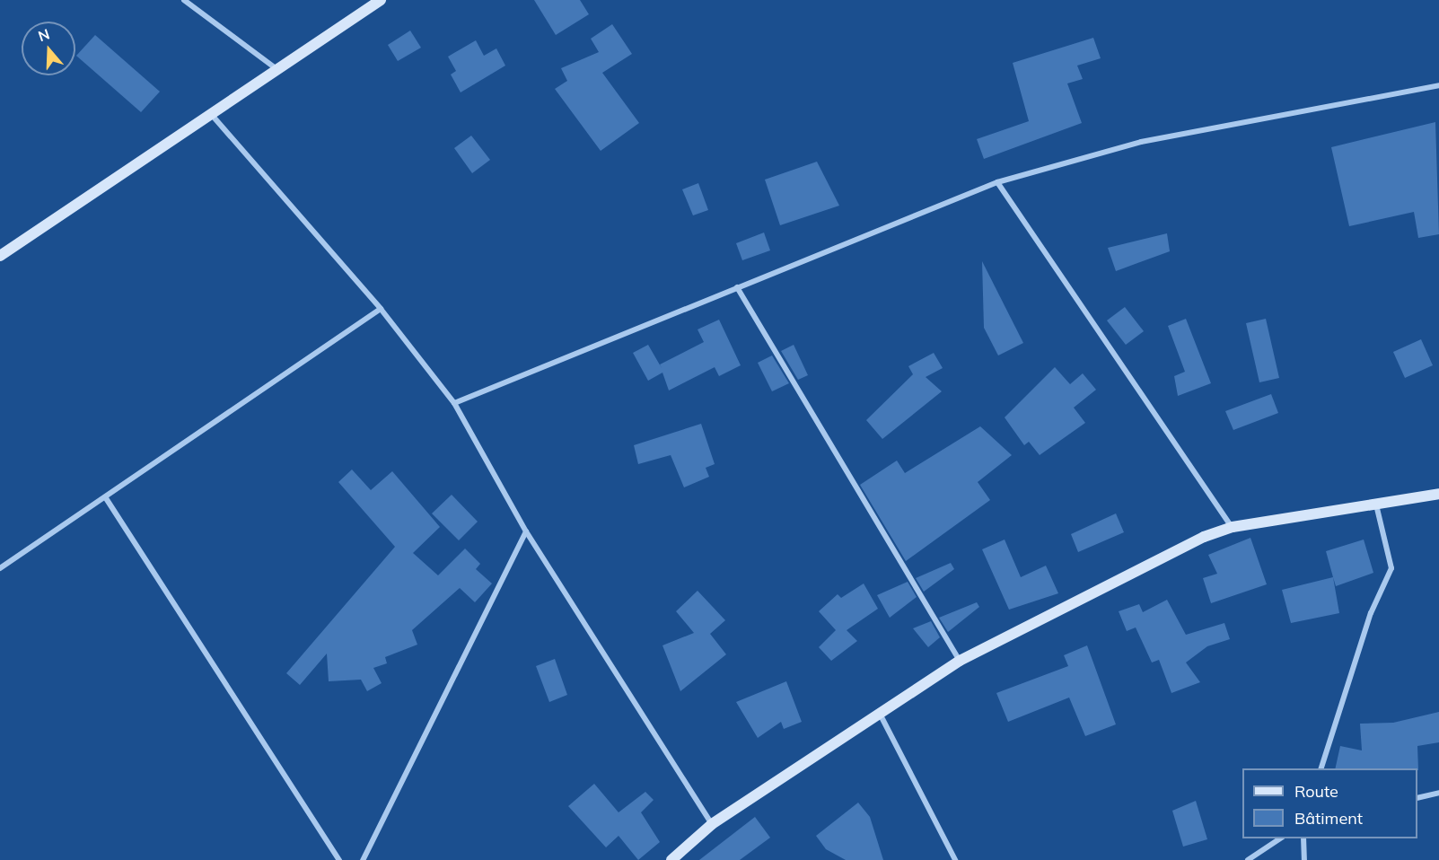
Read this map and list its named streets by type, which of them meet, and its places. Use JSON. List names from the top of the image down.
{
  "legend": ["Route", "Bâtiment"],
  "north": "top"
}
